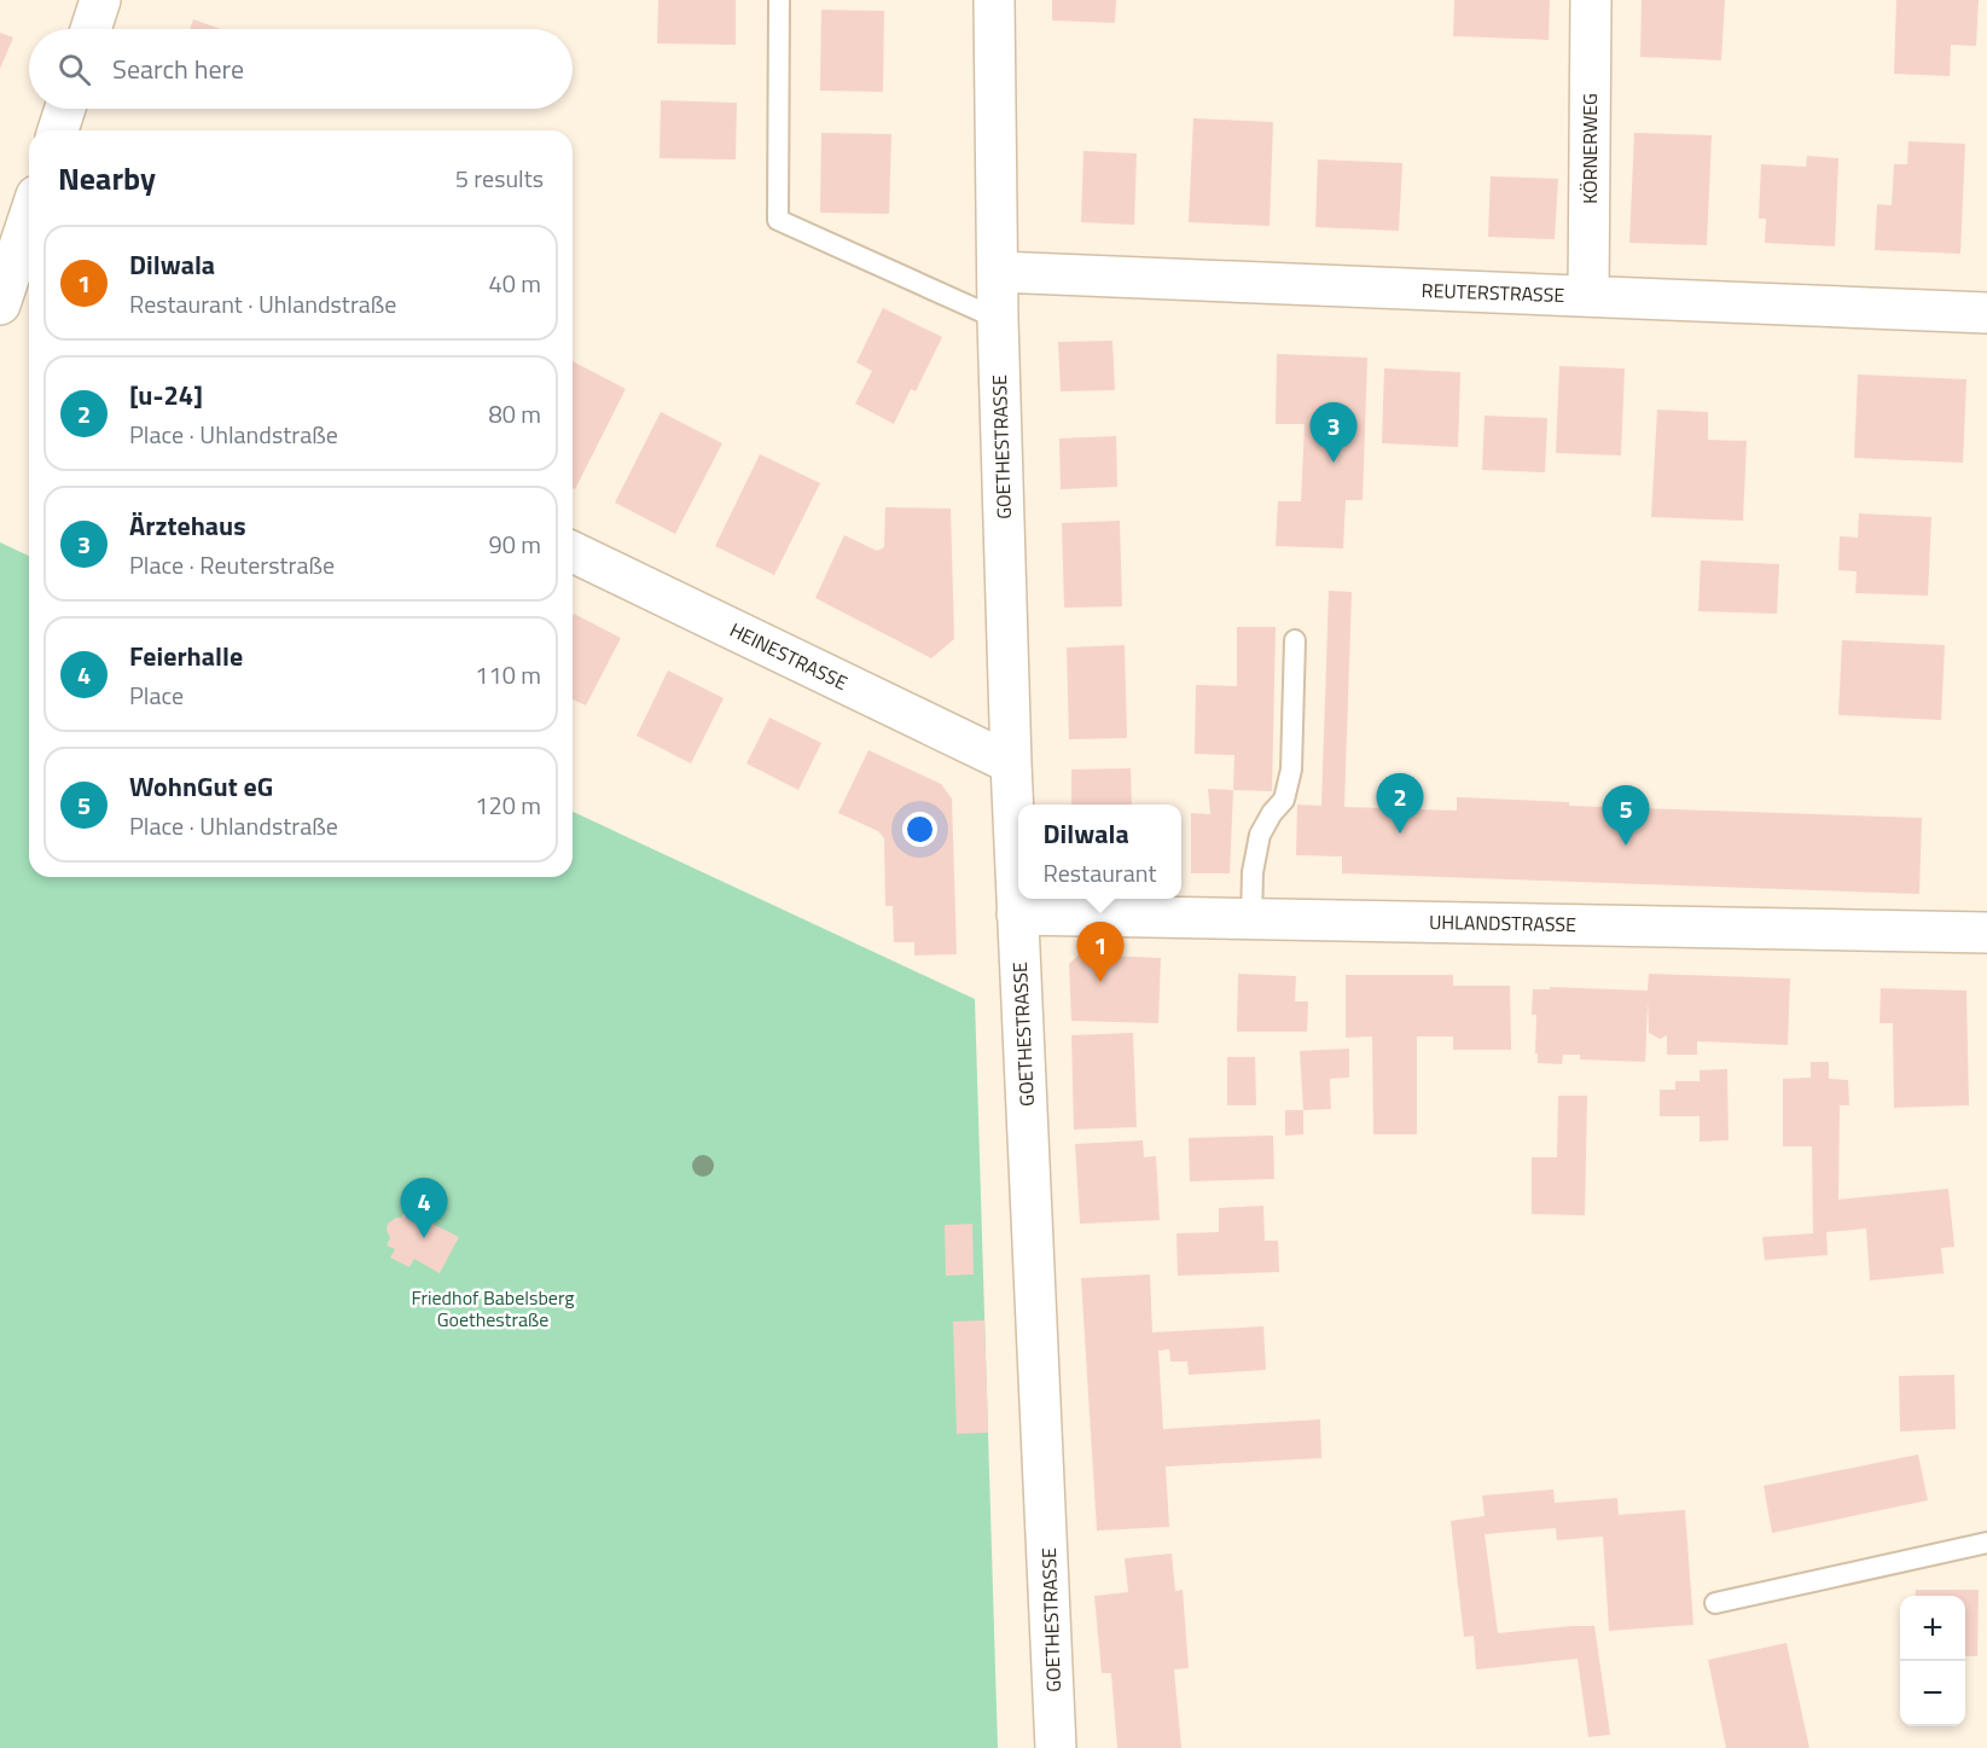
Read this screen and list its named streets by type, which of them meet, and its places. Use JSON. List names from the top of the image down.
{
  "streets": {
    "street": [
      "KÖRNERWEG",
      "REUTERSTRASSE",
      "GOETHESTRASSE",
      "HEINESTRASSE",
      "UHLANDSTRASSE"
    ]
  },
  "crossings": [
    ["KÖRNERWEG", "REUTERSTRASSE"],
    ["REUTERSTRASSE", "GOETHESTRASSE"],
    ["GOETHESTRASSE", "HEINESTRASSE"],
    ["GOETHESTRASSE", "UHLANDSTRASSE"]
  ],
  "parks": ["Friedhof Babelsberg Goethestraße"],
  "page": {
    "search": "Search here",
    "heading": ["Nearby", "5 results"],
    "list": [
      {
        "mark": "1",
        "name": "Dilwala",
        "note": "Restaurant · Uhlandstraße",
        "value": "40 m"
      },
      {
        "mark": "2",
        "name": "[u-24]",
        "note": "Place · Uhlandstraße",
        "value": "80 m"
      },
      {
        "mark": "3",
        "name": "Ärztehaus",
        "note": "Place · Reuterstraße",
        "value": "90 m"
      },
      {
        "mark": "4",
        "name": "Feierhalle",
        "note": "Place",
        "value": "110 m"
      },
      {
        "mark": "5",
        "name": "WohnGut eG",
        "note": "Place · Uhlandstraße",
        "value": "120 m"
      }
    ],
    "pins": [
      "3",
      "2",
      "5",
      "1",
      "4"
    ],
    "popup": ["Dilwala", "Restaurant"],
    "map_buttons": ["+", "−"]
  }
}
